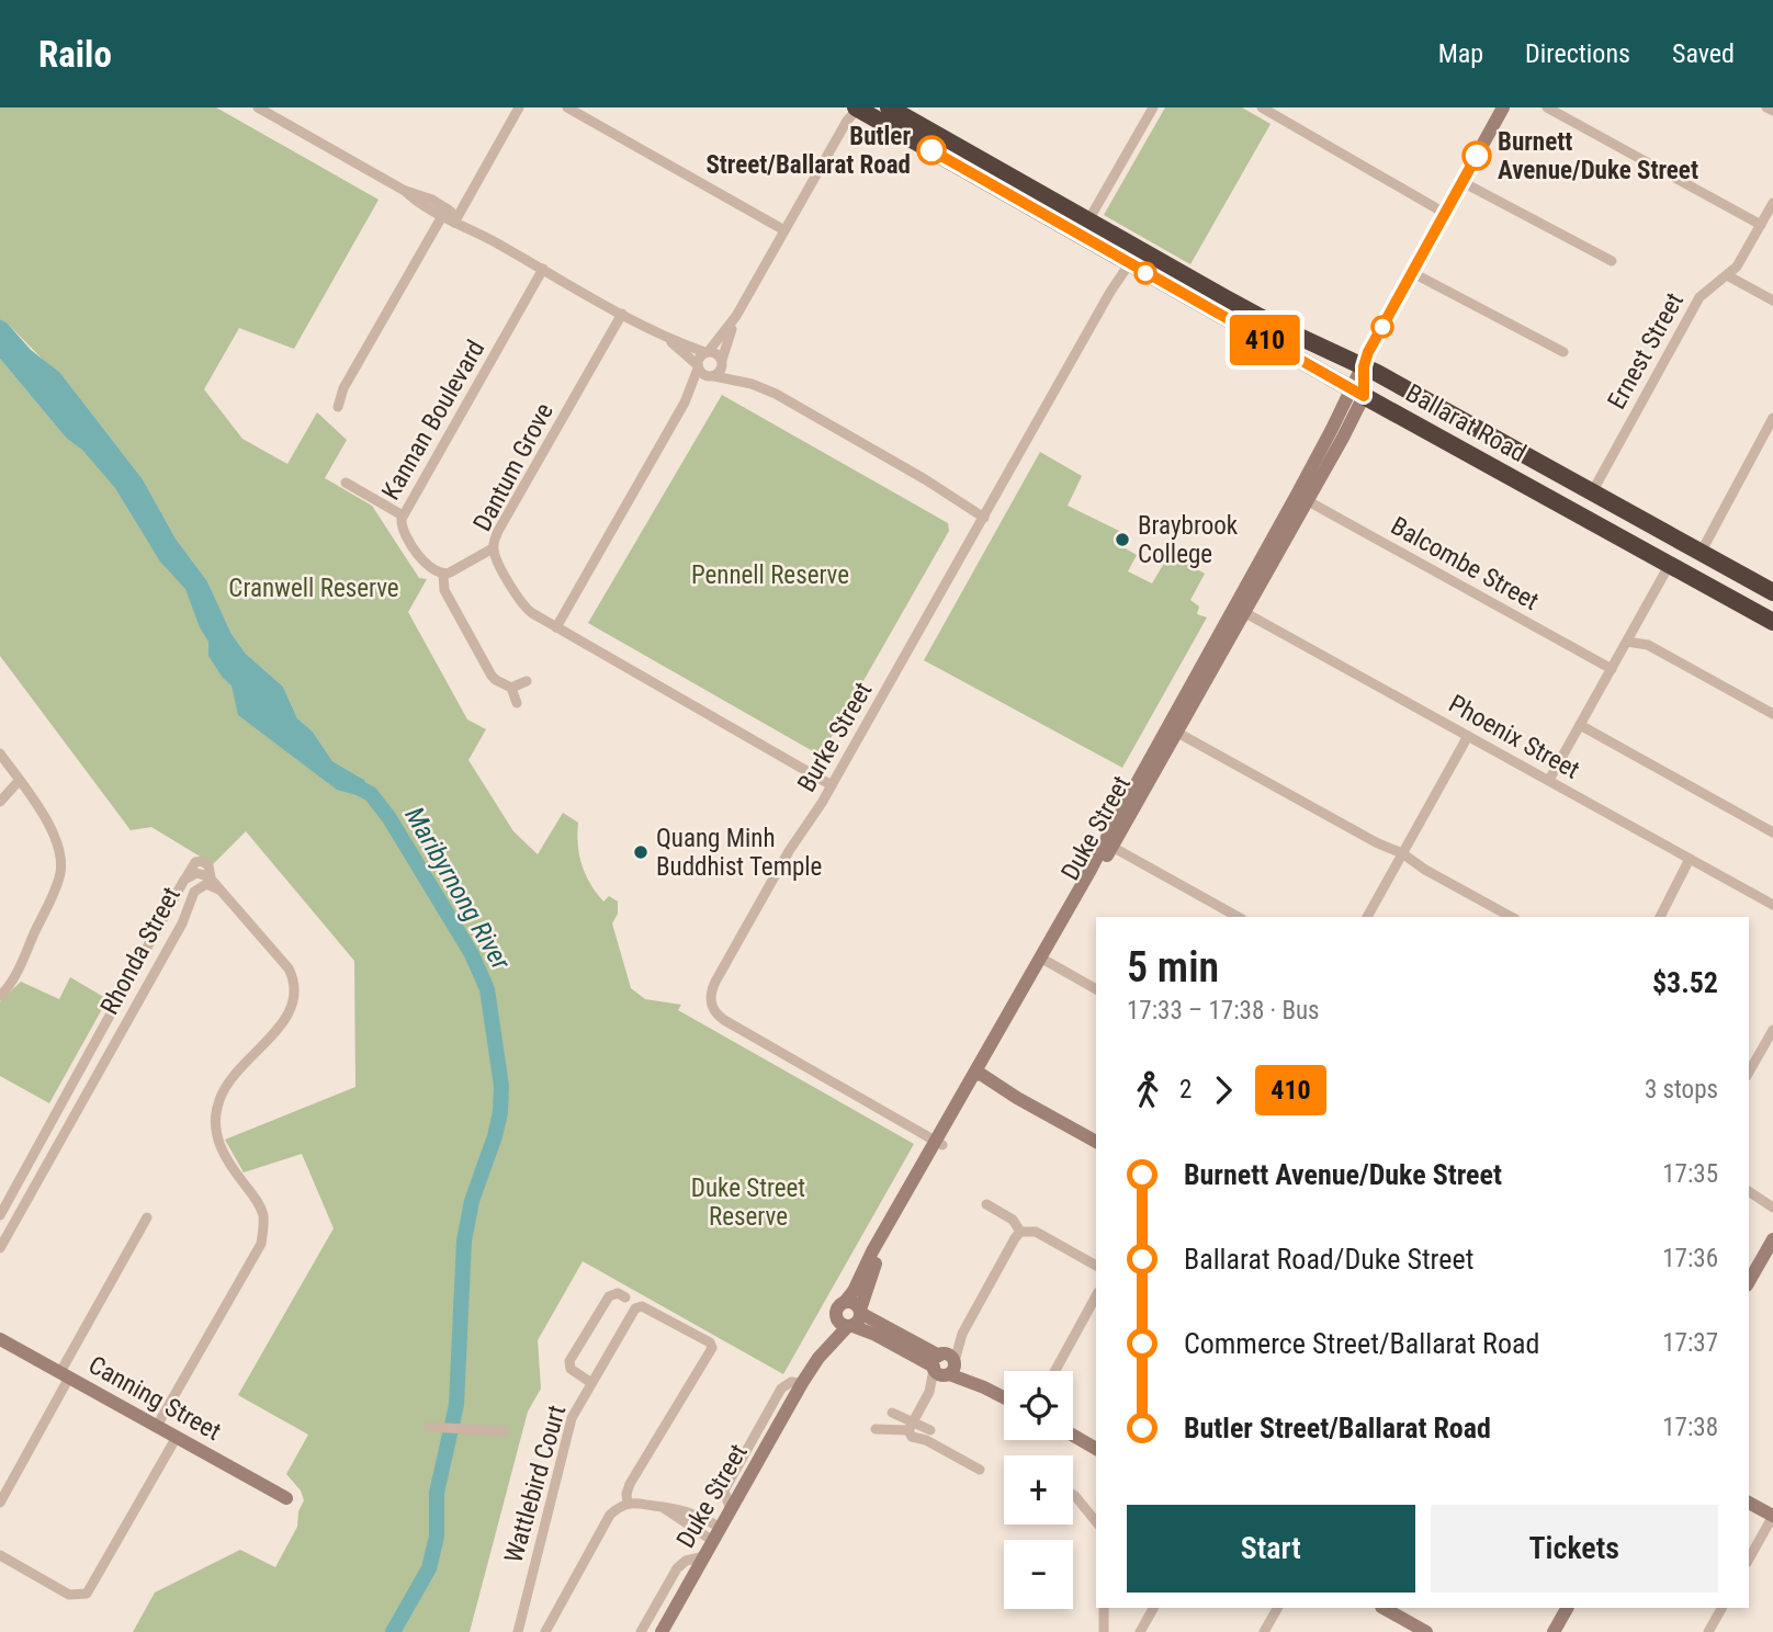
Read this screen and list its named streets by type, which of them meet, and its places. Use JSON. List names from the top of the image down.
{
  "streets": {
    "highway": ["Ballarat Road"],
    "street": [
      "Ernest Street",
      "Kannan Boulevard",
      "Dantum Grove",
      "Balcombe Street",
      "Burke Street",
      "Phoenix Street",
      "Duke Street",
      "Rhonda Street",
      "Canning Street",
      "Wattlebird Court"
    ]
  },
  "crossings": [
    ["Ernest Street", "Ballarat Road"],
    ["Ballarat Road", "Burke Street"],
    ["Ballarat Road", "Duke Street"],
    ["Dantum Grove", "Burke Street"],
    ["Balcombe Street", "Duke Street"],
    ["Burke Street", "Duke Street"],
    ["Phoenix Street", "Duke Street"]
  ],
  "water": ["Maribyrnong River"],
  "parks": ["Pennell Reserve", "Cranwell Reserve", "Duke Street Reserve"],
  "places": [
    "Butler Street/Ballarat Road",
    "Burnett Avenue/Duke Street",
    "Braybrook College",
    "Quang Minh Buddhist Temple"
  ],
  "lines": ["bus line 410"],
  "page": {
    "header": "Railo",
    "nav": ["Map", "Directions", "Saved"],
    "on_map": "410",
    "heading": ["5 min", "17:33 – 17:38 · Bus", "$3.52"],
    "legs": ["2", "410", "3 stops"],
    "list": [
      {
        "name": "Burnett Avenue/Duke Street",
        "value": "17:35"
      },
      {
        "name": "Ballarat Road/Duke Street",
        "value": "17:36"
      },
      {
        "name": "Commerce Street/Ballarat Road",
        "value": "17:37"
      },
      {
        "name": "Butler Street/Ballarat Road",
        "value": "17:38"
      }
    ],
    "map_buttons": ["+", "−"],
    "buttons": ["Start", "Tickets"]
  }
}
